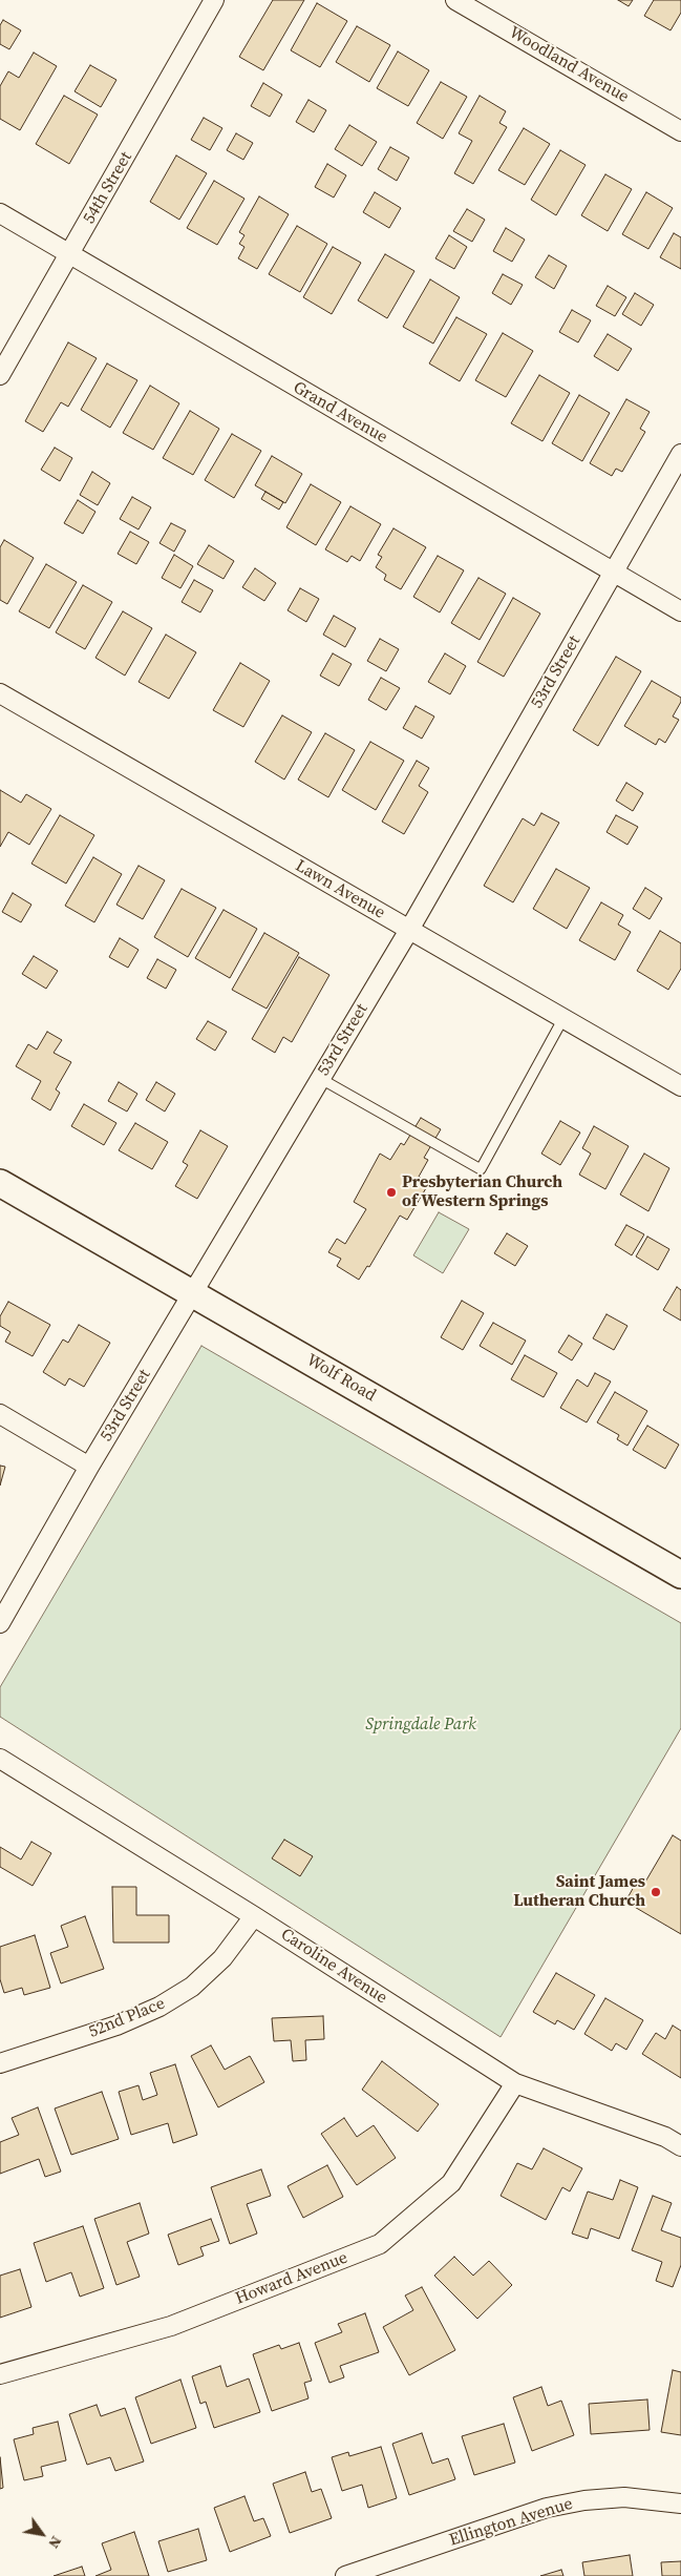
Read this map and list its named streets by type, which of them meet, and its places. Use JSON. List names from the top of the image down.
{
  "streets": {
    "main road": ["Wolf Road"],
    "street": [
      "Woodland Avenue",
      "54th Street",
      "Grand Avenue",
      "53rd Street",
      "Lawn Avenue",
      "Caroline Avenue",
      "52nd Place",
      "Howard Avenue",
      "Ellington Avenue"
    ]
  },
  "crossings": [
    ["54th Street", "Grand Avenue"],
    ["Grand Avenue", "53rd Street"],
    ["53rd Street", "Lawn Avenue"],
    ["53rd Street", "Wolf Road"],
    ["Caroline Avenue", "52nd Place"],
    ["Caroline Avenue", "Howard Avenue"]
  ],
  "parks": ["Springdale Park"],
  "places": ["Presbyterian Church of Western Springs", "Saint James Lutheran Church"],
  "north": "bottom right"
}
